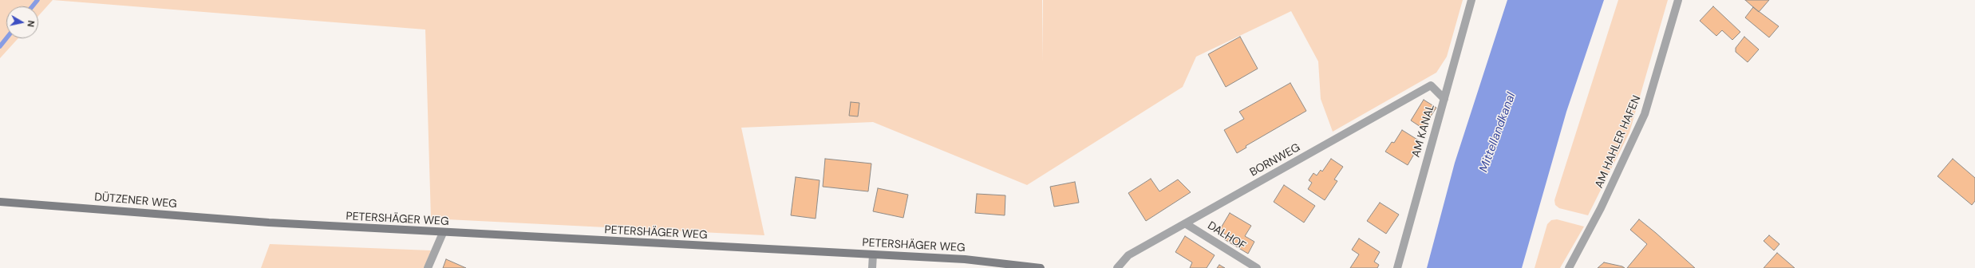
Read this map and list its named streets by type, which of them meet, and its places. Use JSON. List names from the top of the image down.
{
  "streets": {
    "street": [
      "AM KANAL",
      "AM HAHLER HAFEN",
      "BORNWEG",
      "DÜTZENER WEG",
      "PETERSHÄGER WEG",
      "DALHOF"
    ]
  },
  "crossings": [
    ["AM KANAL", "BORNWEG"],
    ["BORNWEG", "DALHOF"],
    ["DÜTZENER WEG", "PETERSHÄGER WEG"]
  ],
  "water": ["Mittellandkanal"],
  "north": "right"
}
